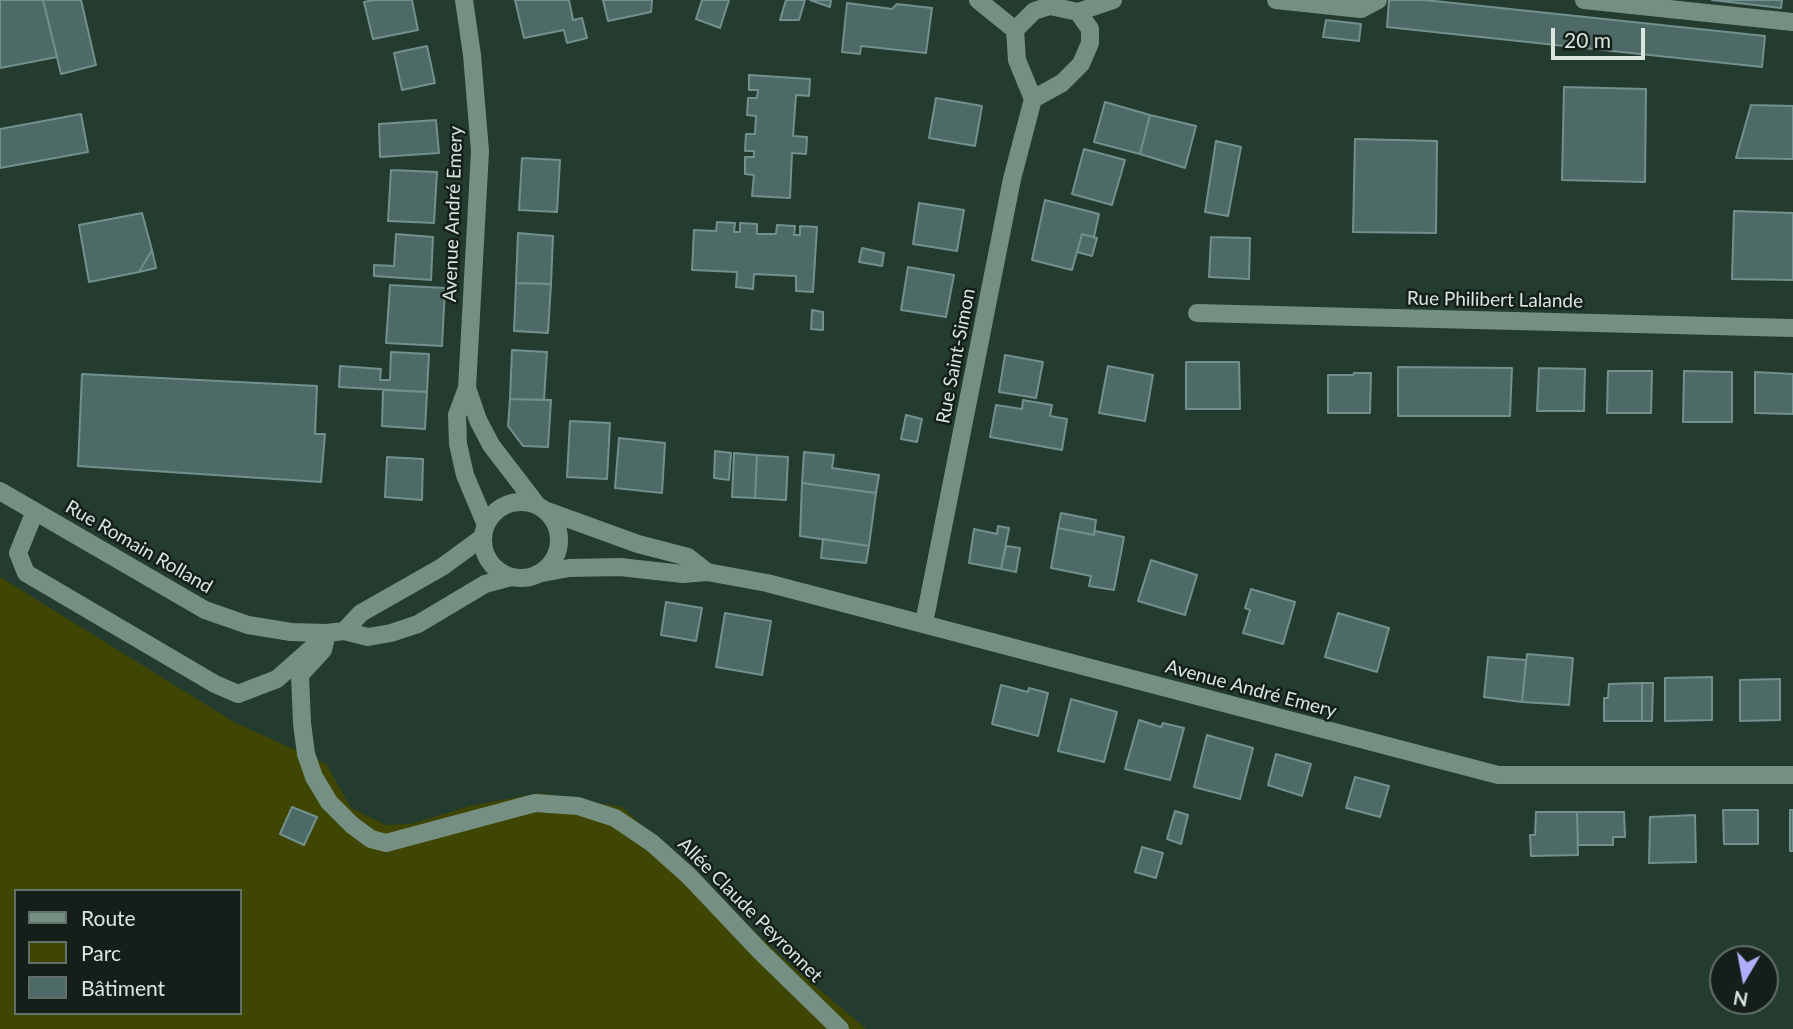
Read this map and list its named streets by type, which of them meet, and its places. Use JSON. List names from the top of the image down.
{
  "streets": {
    "street": [
      "Avenue André Emery",
      "Rue Philibert Lalande",
      "Rue Saint-Simon",
      "Rue Romain Rolland",
      "Allée Claude Peyronnet"
    ]
  },
  "crossings": [
    ["Avenue André Emery", "Rue Saint-Simon"],
    ["Avenue André Emery", "Rue Romain Rolland"],
    ["Rue Romain Rolland", "Allée Claude Peyronnet"]
  ],
  "legend": ["Route", "Parc", "Bâtiment"],
  "scale_bar": "20 m",
  "north": "bottom"
}
